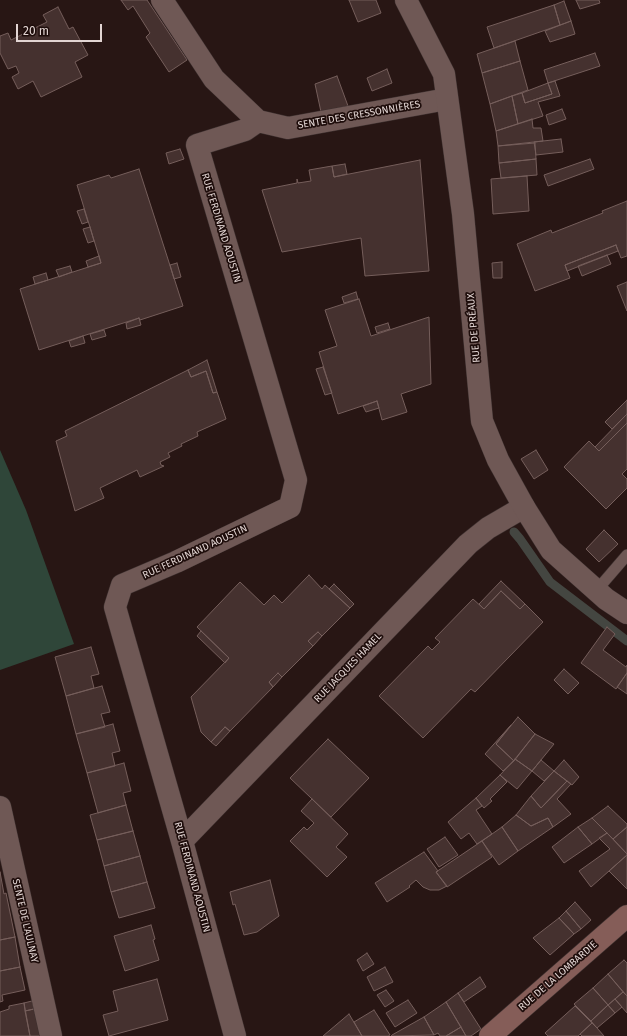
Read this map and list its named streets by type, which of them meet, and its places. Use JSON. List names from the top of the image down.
{
  "streets": {
    "main road": ["RUE DE LA LOMBARDIE"],
    "street": [
      "SENTE DES CRESSONNIÈRES",
      "RUE FERDINAND AOUSTIN",
      "RUE DE PRÉAUX",
      "RUE JACQUES HAMEL",
      "SENTE DE L'AULNAY"
    ]
  },
  "crossings": [
    ["SENTE DES CRESSONNIÈRES", "RUE FERDINAND AOUSTIN"],
    ["SENTE DES CRESSONNIÈRES", "RUE DE PRÉAUX"],
    ["RUE FERDINAND AOUSTIN", "RUE JACQUES HAMEL"],
    ["RUE DE PRÉAUX", "RUE JACQUES HAMEL"]
  ],
  "scale_bar": "20 m"
}
